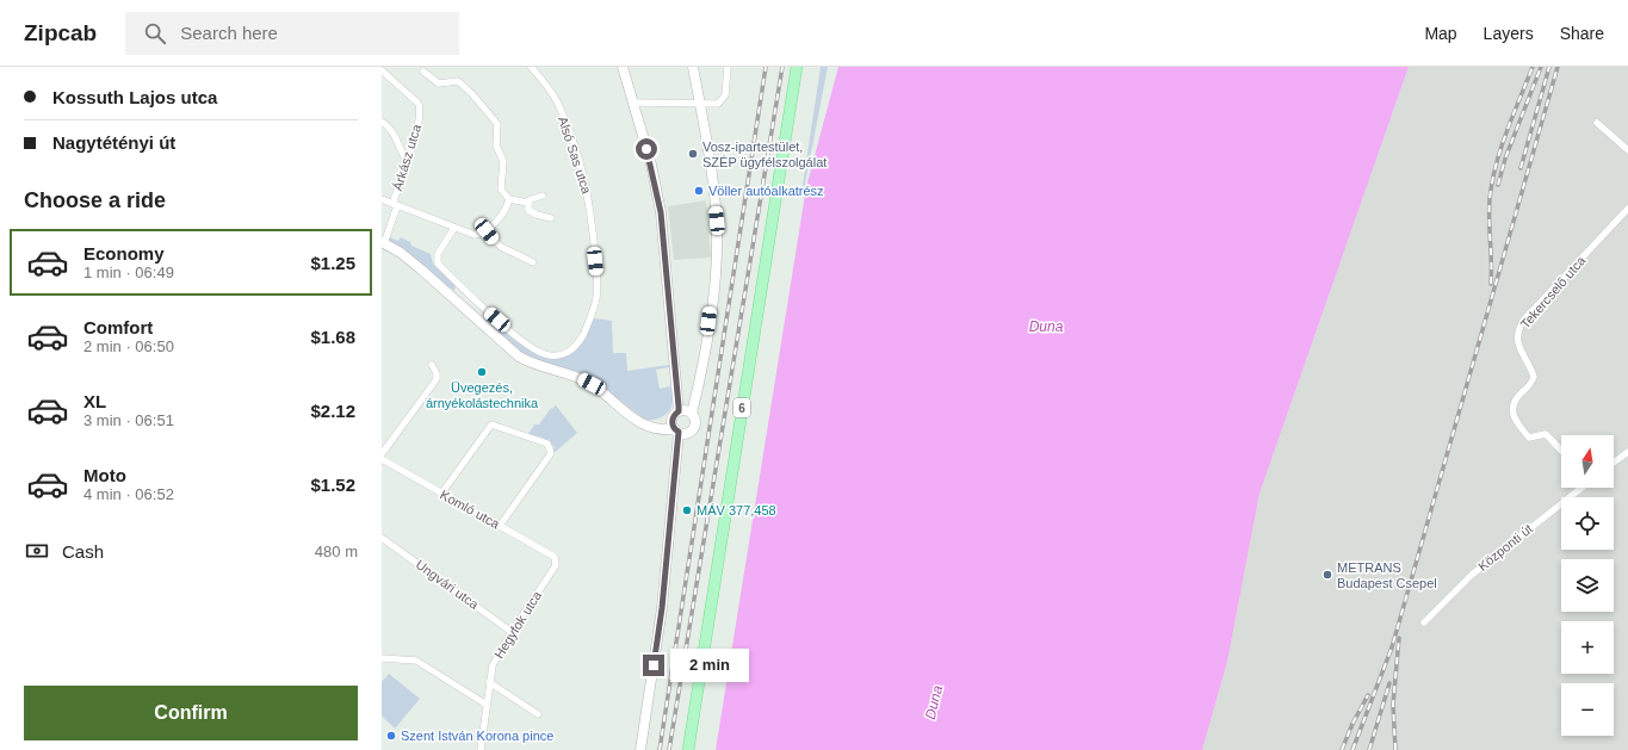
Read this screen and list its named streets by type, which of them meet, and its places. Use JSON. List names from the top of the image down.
{
  "streets": {
    "main road": ["6"],
    "street": [
      "Alsó Sas utca",
      "Árkász utca",
      "Tekercselő utca",
      "Komló utca",
      "Központi út",
      "Ungvári utca",
      "Hegyfok utca"
    ]
  },
  "crossings": [
    ["Komló utca", "Hegyfok utca"],
    ["Ungvári utca", "Hegyfok utca"]
  ],
  "water": ["Duna"],
  "places": [
    "Vosz-ipartestület, SZÉP ügyfélszolgálat",
    "Völler autóalkatrész",
    "Üvegezés, árnyékolástechnika",
    "MÁV 377,458",
    "METRANS Budapest Csepel",
    "Szent István Korona pince"
  ],
  "north": "top",
  "page": {
    "header": "Zipcab",
    "search": "Search here",
    "nav": ["Map", "Layers", "Share"],
    "banner": ["Kossuth Lajos utca", "Nagytétényi út"],
    "heading": "Choose a ride",
    "list": [
      {
        "name": "Economy",
        "note": "1 min · 06:49",
        "value": "$1.25"
      },
      {
        "name": "Comfort",
        "note": "2 min · 06:50",
        "value": "$1.68"
      },
      {
        "name": "XL",
        "note": "3 min · 06:51",
        "value": "$2.12"
      },
      {
        "name": "Moto",
        "note": "4 min · 06:52",
        "value": "$1.52"
      }
    ],
    "map_buttons": ["+", "−"],
    "pay": ["Cash", "480 m"],
    "bubble": "2 min",
    "buttons": "Confirm"
  }
}
